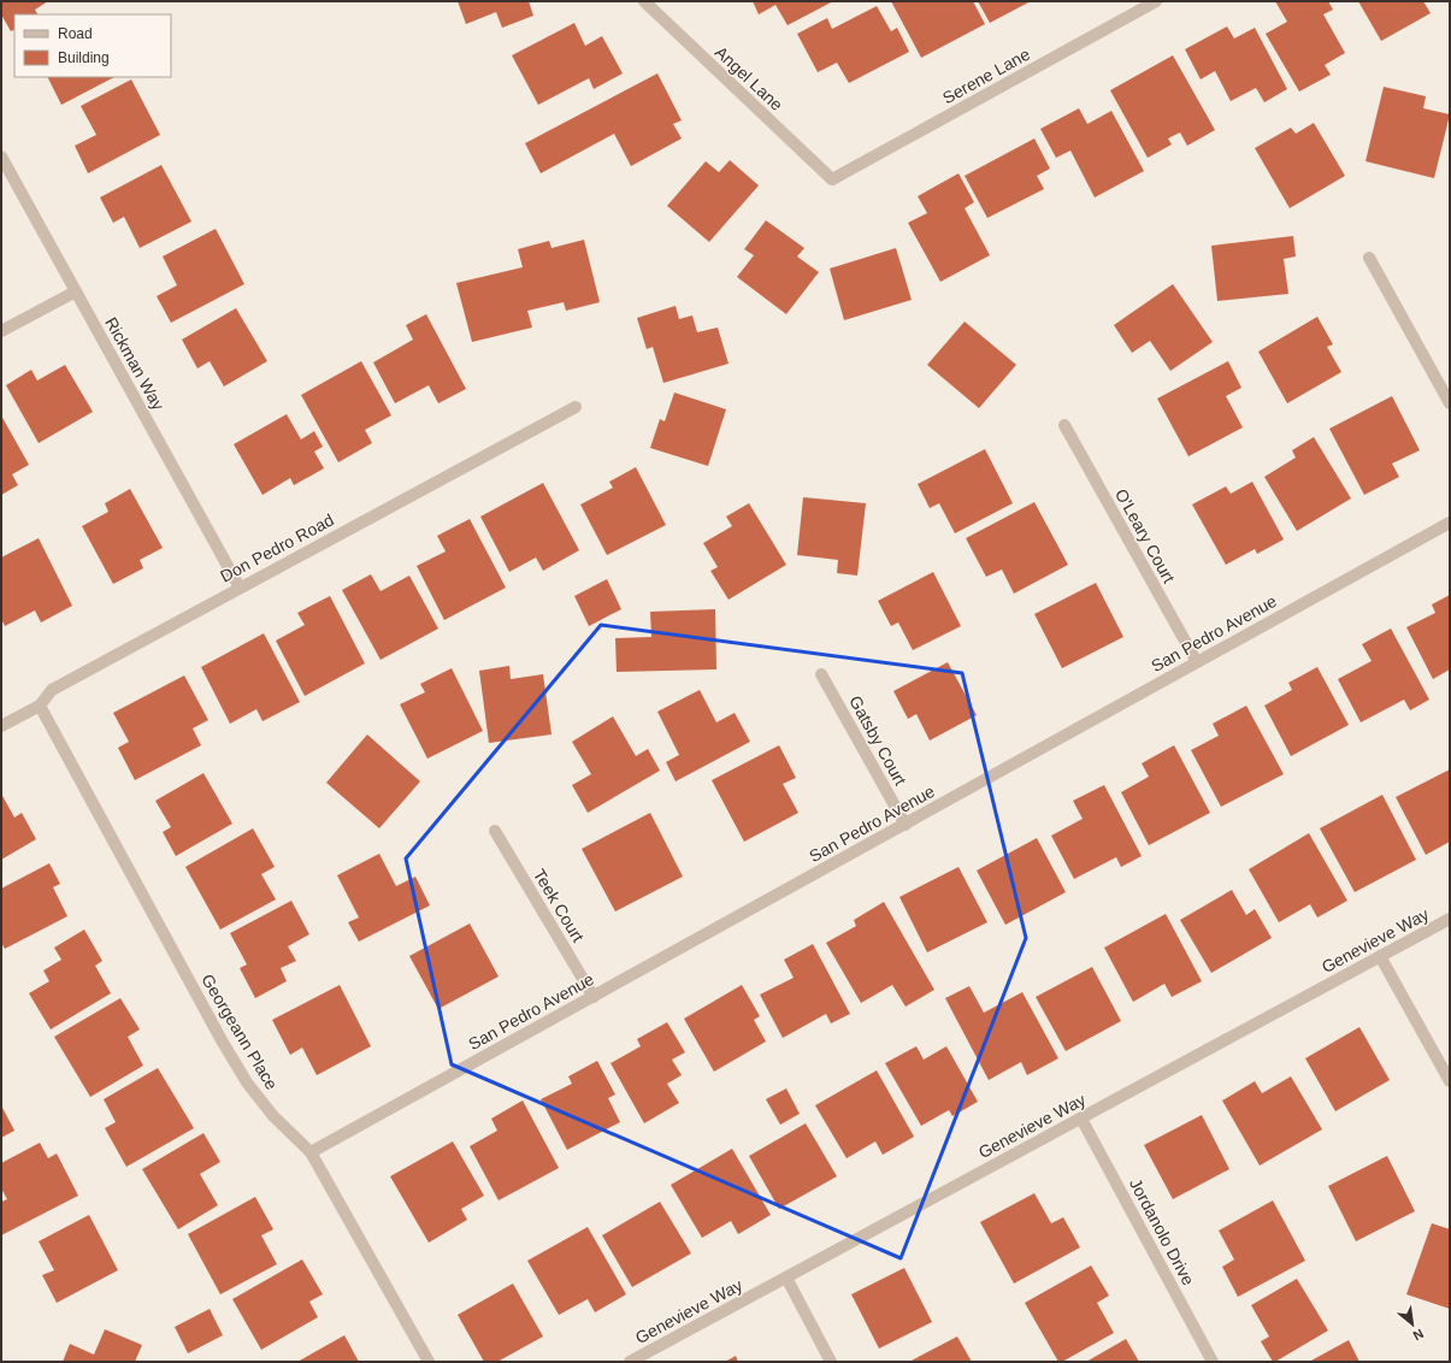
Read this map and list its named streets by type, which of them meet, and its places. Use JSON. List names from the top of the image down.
{
  "streets": {
    "street": [
      "Serene Lane",
      "Angel Lane",
      "Rickman Way",
      "O'Leary Court",
      "Don Pedro Road",
      "San Pedro Avenue",
      "Gatsby Court",
      "Teek Court",
      "Genevieve Way",
      "Georgeann Place",
      "Jordanolo Drive"
    ]
  },
  "crossings": [
    ["Serene Lane", "Angel Lane"],
    ["Rickman Way", "Don Pedro Road"],
    ["O'Leary Court", "San Pedro Avenue"],
    ["Don Pedro Road", "Georgeann Place"],
    ["San Pedro Avenue", "Gatsby Court"],
    ["San Pedro Avenue", "Teek Court"],
    ["San Pedro Avenue", "Georgeann Place"],
    ["Genevieve Way", "Jordanolo Drive"]
  ],
  "legend": ["Road", "Building"],
  "north": "bottom right"
}
